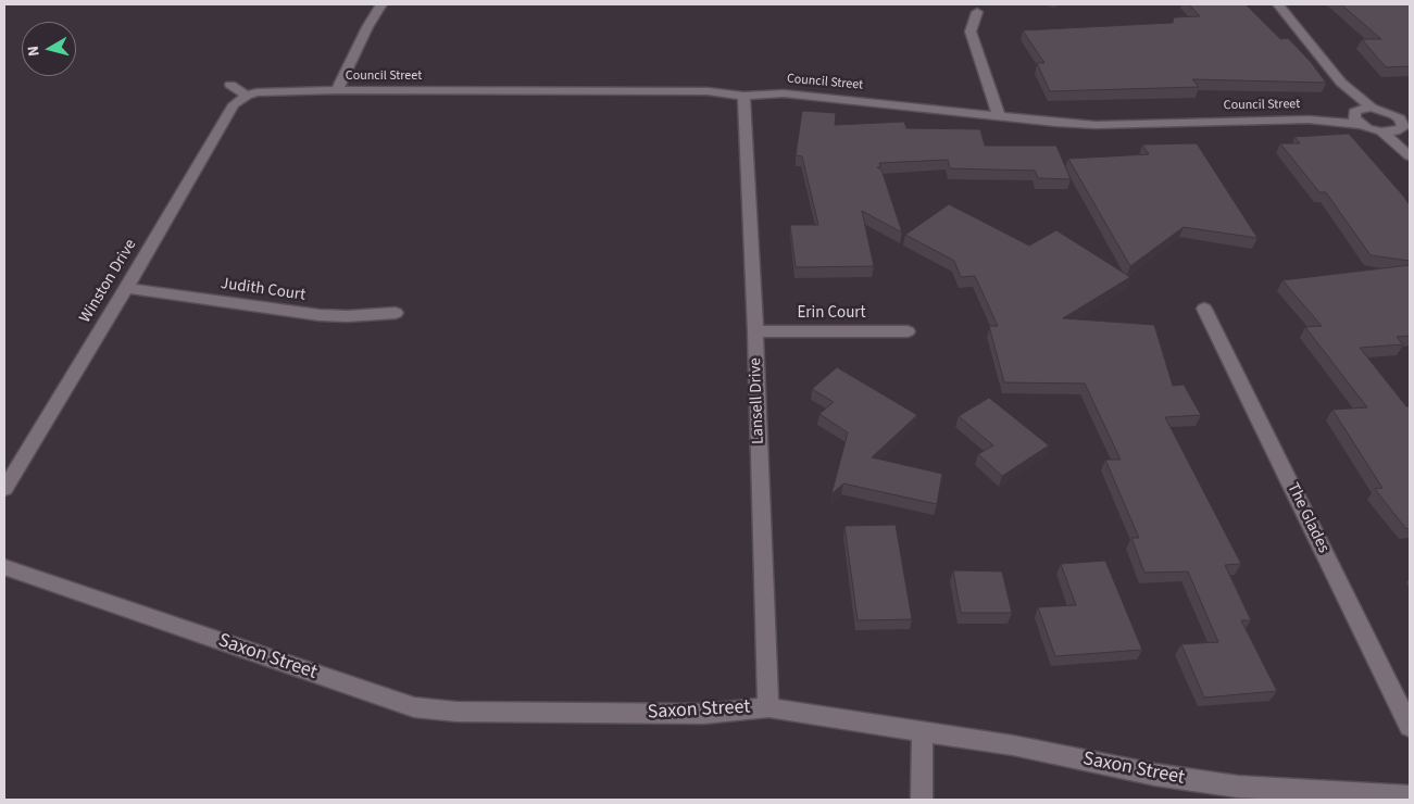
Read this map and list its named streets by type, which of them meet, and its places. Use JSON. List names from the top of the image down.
{
  "streets": {
    "street": [
      "Council Street",
      "Winston Drive",
      "Judith Court",
      "Erin Court",
      "Lansell Drive",
      "The Glades",
      "Saxon Street"
    ]
  },
  "crossings": [
    ["Council Street", "Lansell Drive"],
    ["Winston Drive", "Judith Court"],
    ["Erin Court", "Lansell Drive"],
    ["Lansell Drive", "Saxon Street"]
  ],
  "north": "left"
}
